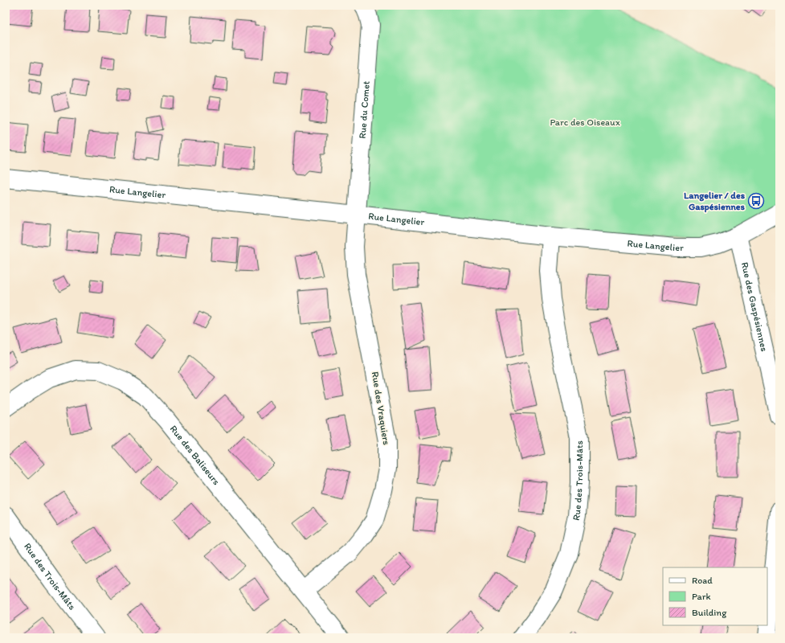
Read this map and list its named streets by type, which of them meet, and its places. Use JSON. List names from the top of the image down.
{
  "streets": {
    "street": [
      "Rue du Comet",
      "Rue Langelier",
      "Rue des Gaspésiennes",
      "Rue des Vraquiers",
      "Rue des Baliseurs",
      "Rue des Trois-Mâts"
    ]
  },
  "crossings": [
    ["Rue du Comet", "Rue Langelier"],
    ["Rue du Comet", "Rue des Vraquiers"],
    ["Rue Langelier", "Rue des Gaspésiennes"],
    ["Rue Langelier", "Rue des Vraquiers"],
    ["Rue Langelier", "Rue des Trois-Mâts"],
    ["Rue des Vraquiers", "Rue des Baliseurs"]
  ],
  "parks": ["Parc des Oiseaux"],
  "places": {
    "bus stop": ["Langelier / des Gaspésiennes"]
  },
  "legend": ["Road", "Park", "Building"]
}
